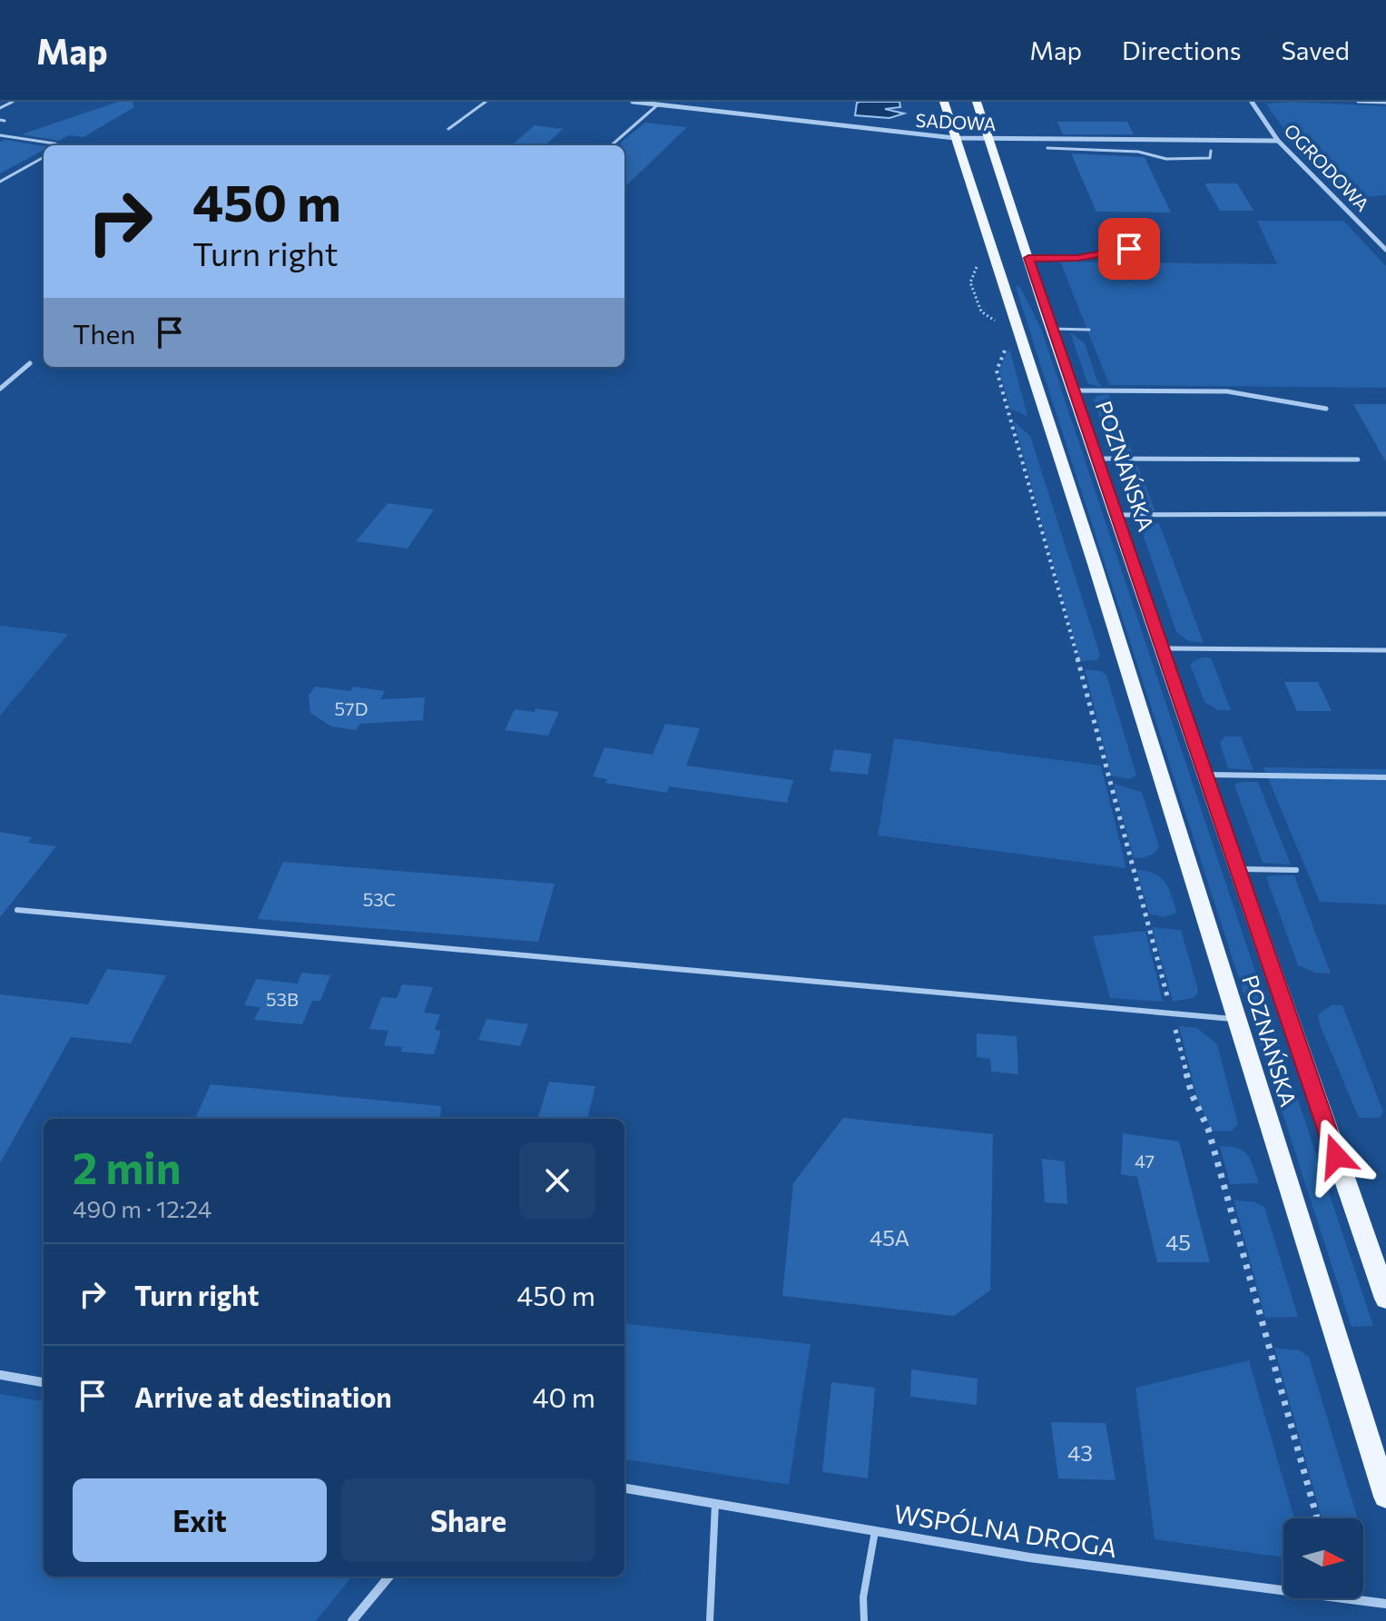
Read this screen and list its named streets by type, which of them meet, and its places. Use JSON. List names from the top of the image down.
{
  "streets": {
    "main road": ["POZNAŃSKA"],
    "street": ["SADOWA", "OGRODOWA", "WSPÓLNA DROGA"]
  },
  "crossings": [
    ["SADOWA", "OGRODOWA"],
    ["SADOWA", "POZNAŃSKA"]
  ],
  "house_numbers": [
    "57D",
    "53C",
    "53B",
    "47",
    "45A",
    "45",
    "43"
  ],
  "north": "right",
  "page": {
    "header": "Map",
    "nav": ["Map", "Directions", "Saved"],
    "turn": ["450 m", "Turn right"],
    "then": "Then",
    "heading": ["2 min", "490 m · 12:24"],
    "list": [
      {
        "name": "Turn right",
        "value": "450 m"
      },
      {
        "name": "Arrive at destination",
        "value": "40 m"
      }
    ],
    "buttons": ["Exit", "Share"]
  }
}
